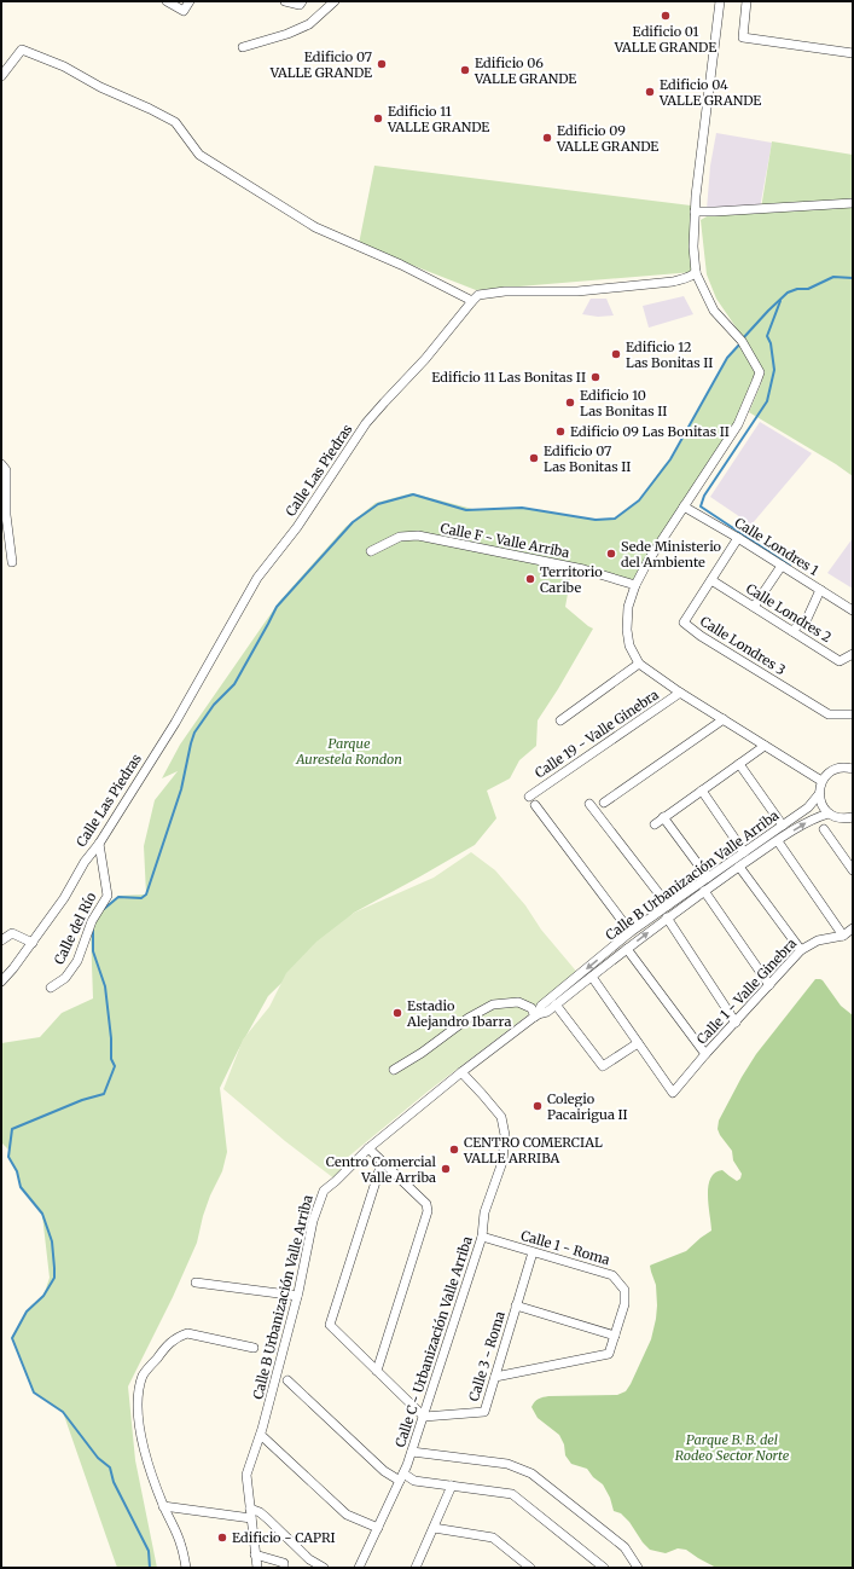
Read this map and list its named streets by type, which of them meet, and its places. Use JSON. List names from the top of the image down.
{
  "streets": {
    "street": [
      "Calle Las Piedras",
      "Calle F - Valle Arriba",
      "Calle Londres 1",
      "Calle Londres 2",
      "Calle Londres 3",
      "Calle 19 - Valle Ginebra",
      "Calle B Urbanización Valle Arriba",
      "Calle del Río",
      "Calle 1 - Valle Ginebra",
      "Calle 1 - Roma",
      "Calle C - Urbanización Valle Arriba",
      "Calle 3 - Roma"
    ]
  },
  "crossings": [
    ["Calle Las Piedras", "Calle del Río"],
    ["Calle Londres 1", "Calle Londres 3"],
    ["Calle Londres 2", "Calle Londres 3"],
    ["Calle B Urbanización Valle Arriba", "Calle C - Urbanización Valle Arriba"],
    ["Calle 1 - Roma", "Calle C - Urbanización Valle Arriba"],
    ["Calle 1 - Roma", "Calle 3 - Roma"],
    ["Calle C - Urbanización Valle Arriba", "Calle 3 - Roma"]
  ],
  "parks": ["Parque Aurestela Rondon", "Parque B. B. del Rodeo Sector Norte"],
  "places": [
    "Edificio 01 VALLE GRANDE",
    "Edificio 07 VALLE GRANDE",
    "Edificio 06 VALLE GRANDE",
    "Edificio 04 VALLE GRANDE",
    "Edificio 11 VALLE GRANDE",
    "Edificio 09 VALLE GRANDE",
    "Edificio 12 Las Bonitas II",
    "Edificio 11 Las Bonitas II",
    "Edificio 10 Las Bonitas II",
    "Edificio 09 Las Bonitas II",
    "Edificio 07 Las Bonitas II",
    "Sede Ministerio del Ambiente",
    "Territorio Caribe",
    "Estadio Alejandro Ibarra",
    "Colegio Pacairigua II",
    "CENTRO COMERCIAL VALLE ARRIBA",
    "Centro Comercial Valle Arriba",
    "Edificio - CAPRI"
  ]
}
